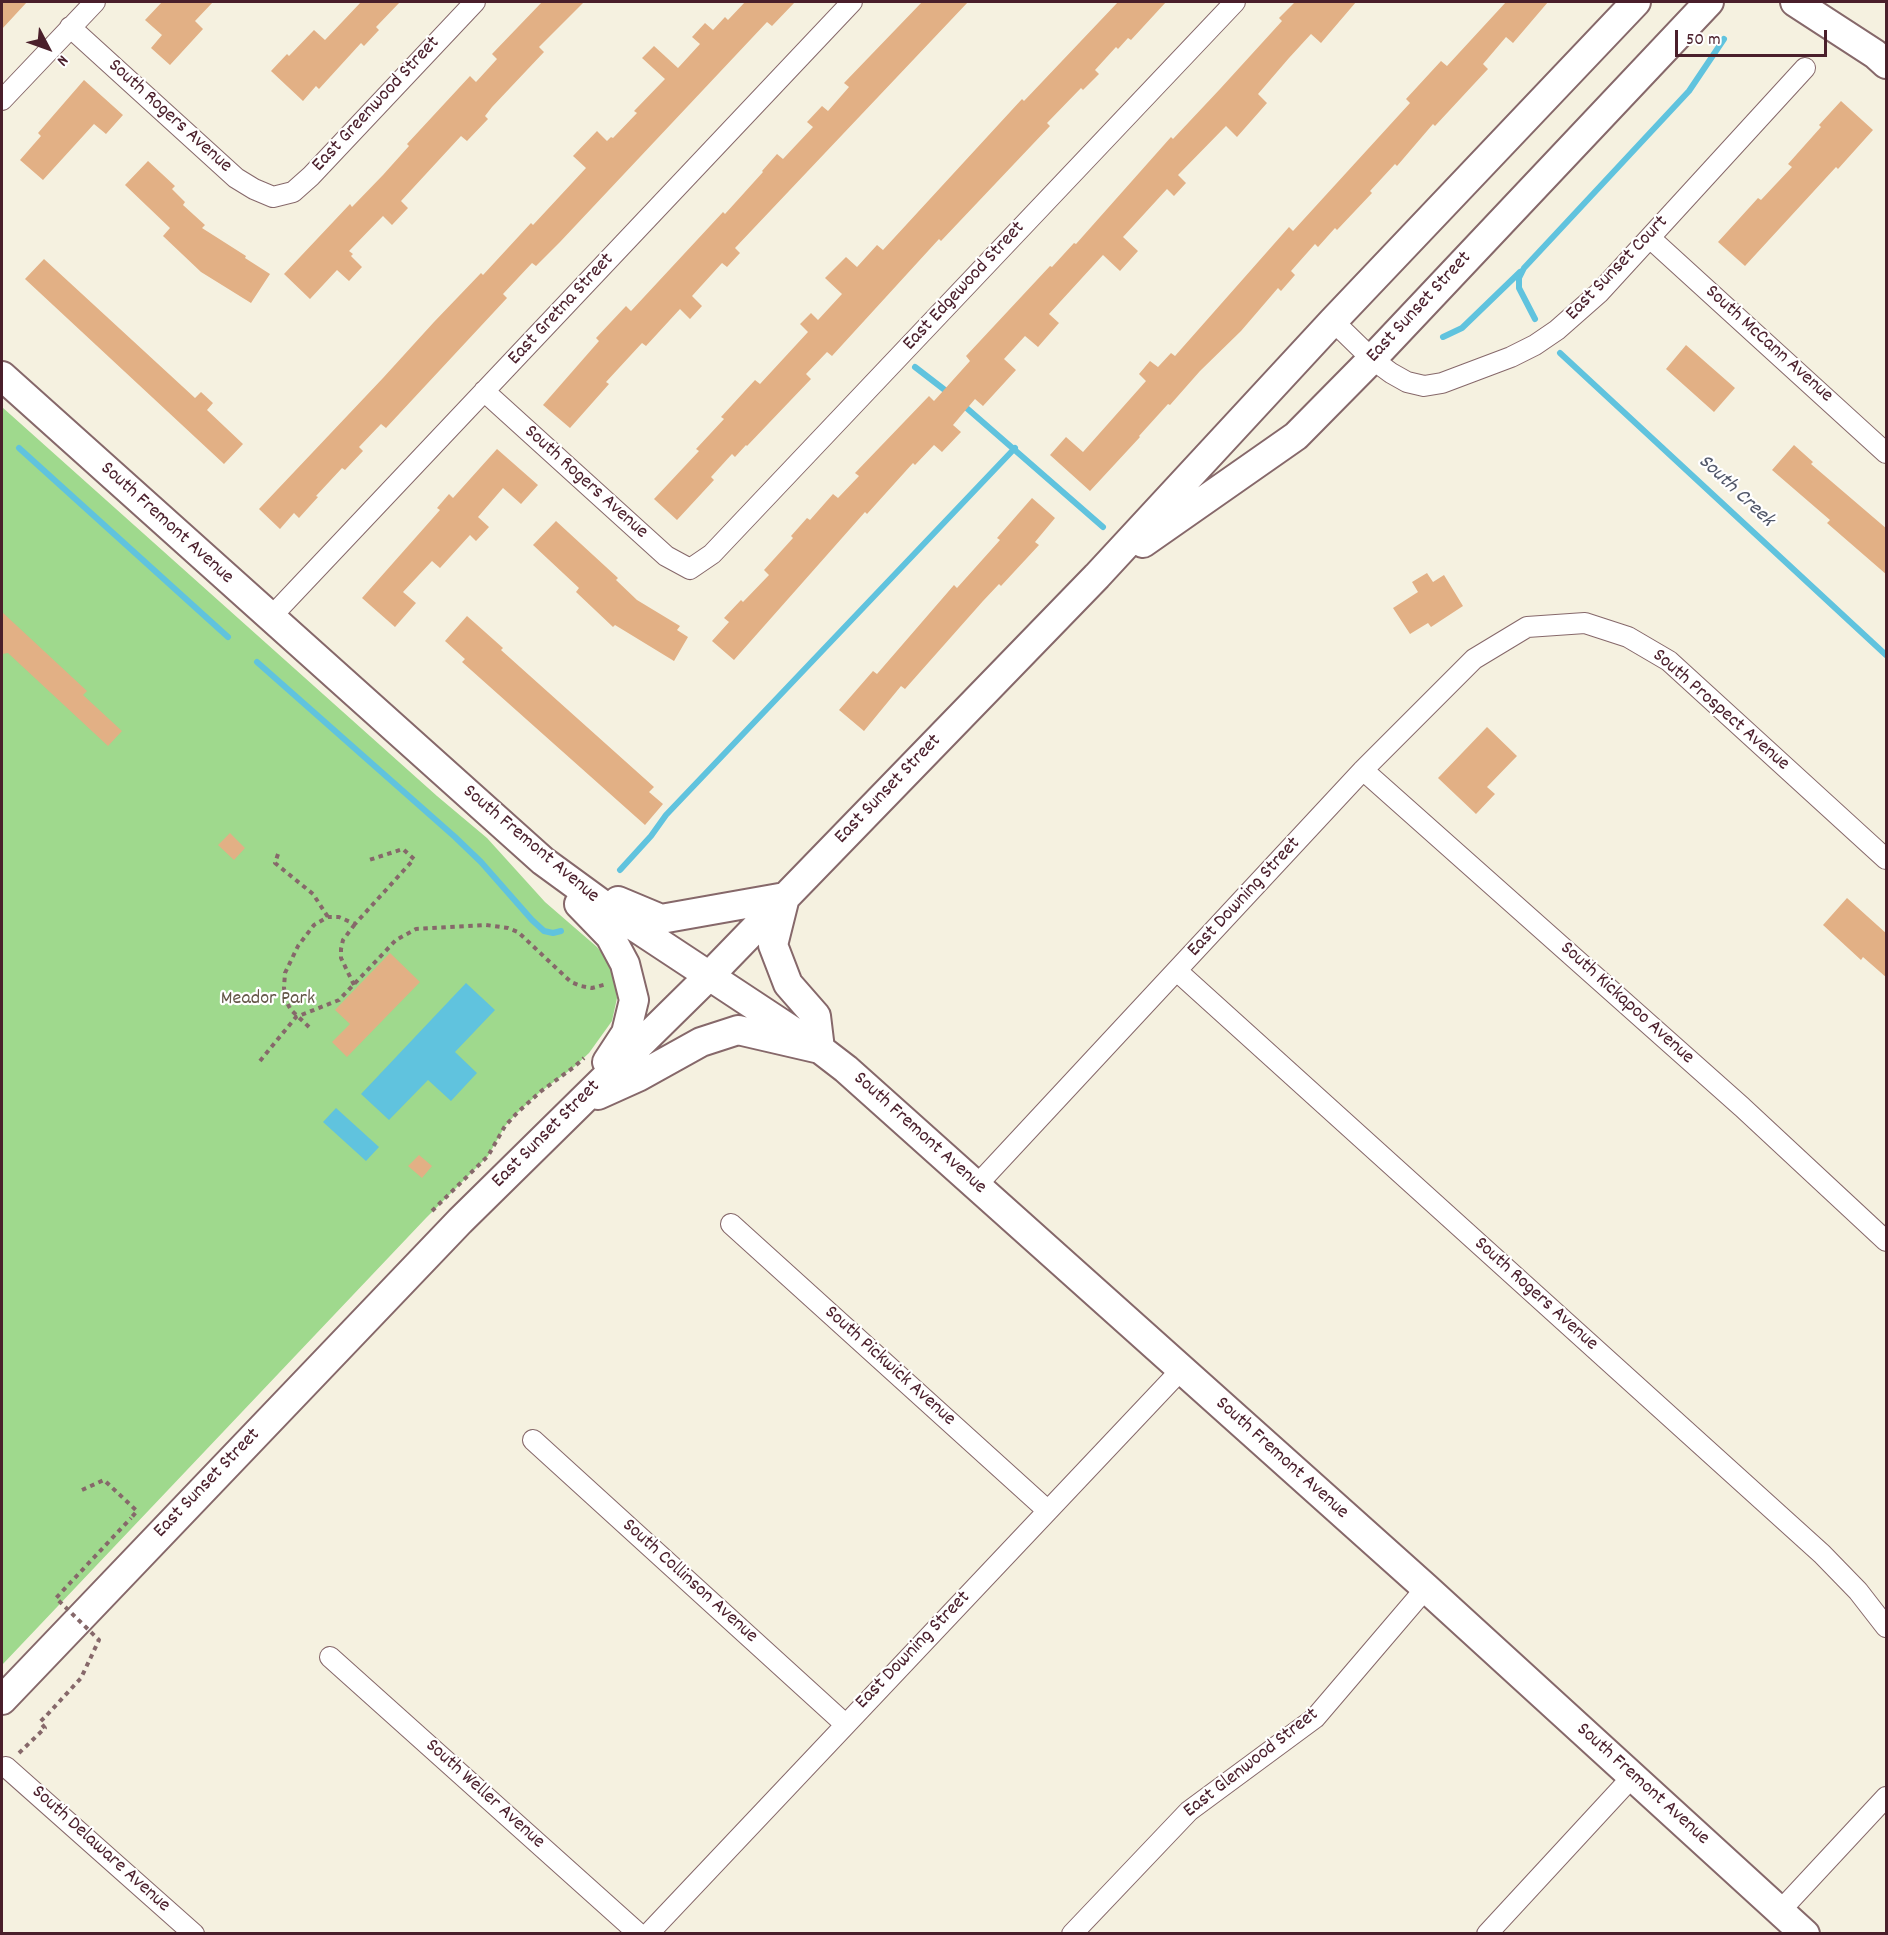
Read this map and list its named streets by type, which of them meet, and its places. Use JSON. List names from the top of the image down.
{
  "streets": {
    "main road": ["East Sunset Street", "South Fremont Avenue"],
    "street": [
      "East Greenwood Street",
      "South Rogers Avenue",
      "East Sunset Court",
      "East Edgewood Street",
      "East Gretna Street",
      "South McCann Avenue",
      "South Prospect Avenue",
      "East Downing Street",
      "South Kickapoo Avenue",
      "South Pickwick Avenue",
      "South Collinson Avenue",
      "East Glenwood Street",
      "South Weller Avenue",
      "South Delaware Avenue"
    ]
  },
  "crossings": [
    ["East Greenwood Street", "South Rogers Avenue"],
    ["South Rogers Avenue", "East Edgewood Street"],
    ["South Rogers Avenue", "East Gretna Street"],
    ["South Rogers Avenue", "East Downing Street"],
    ["East Sunset Court", "East Sunset Street"],
    ["East Sunset Court", "South McCann Avenue"],
    ["East Sunset Street", "South Fremont Avenue"],
    ["East Gretna Street", "South Fremont Avenue"],
    ["South Fremont Avenue", "East Downing Street"],
    ["South Fremont Avenue", "East Glenwood Street"],
    ["South Prospect Avenue", "East Downing Street"],
    ["East Downing Street", "South Kickapoo Avenue"],
    ["East Downing Street", "South Pickwick Avenue"],
    ["East Downing Street", "South Collinson Avenue"]
  ],
  "water": ["South Creek"],
  "parks": ["Meador Park"],
  "scale_bar": "50 m",
  "north": "bottom right"
}
